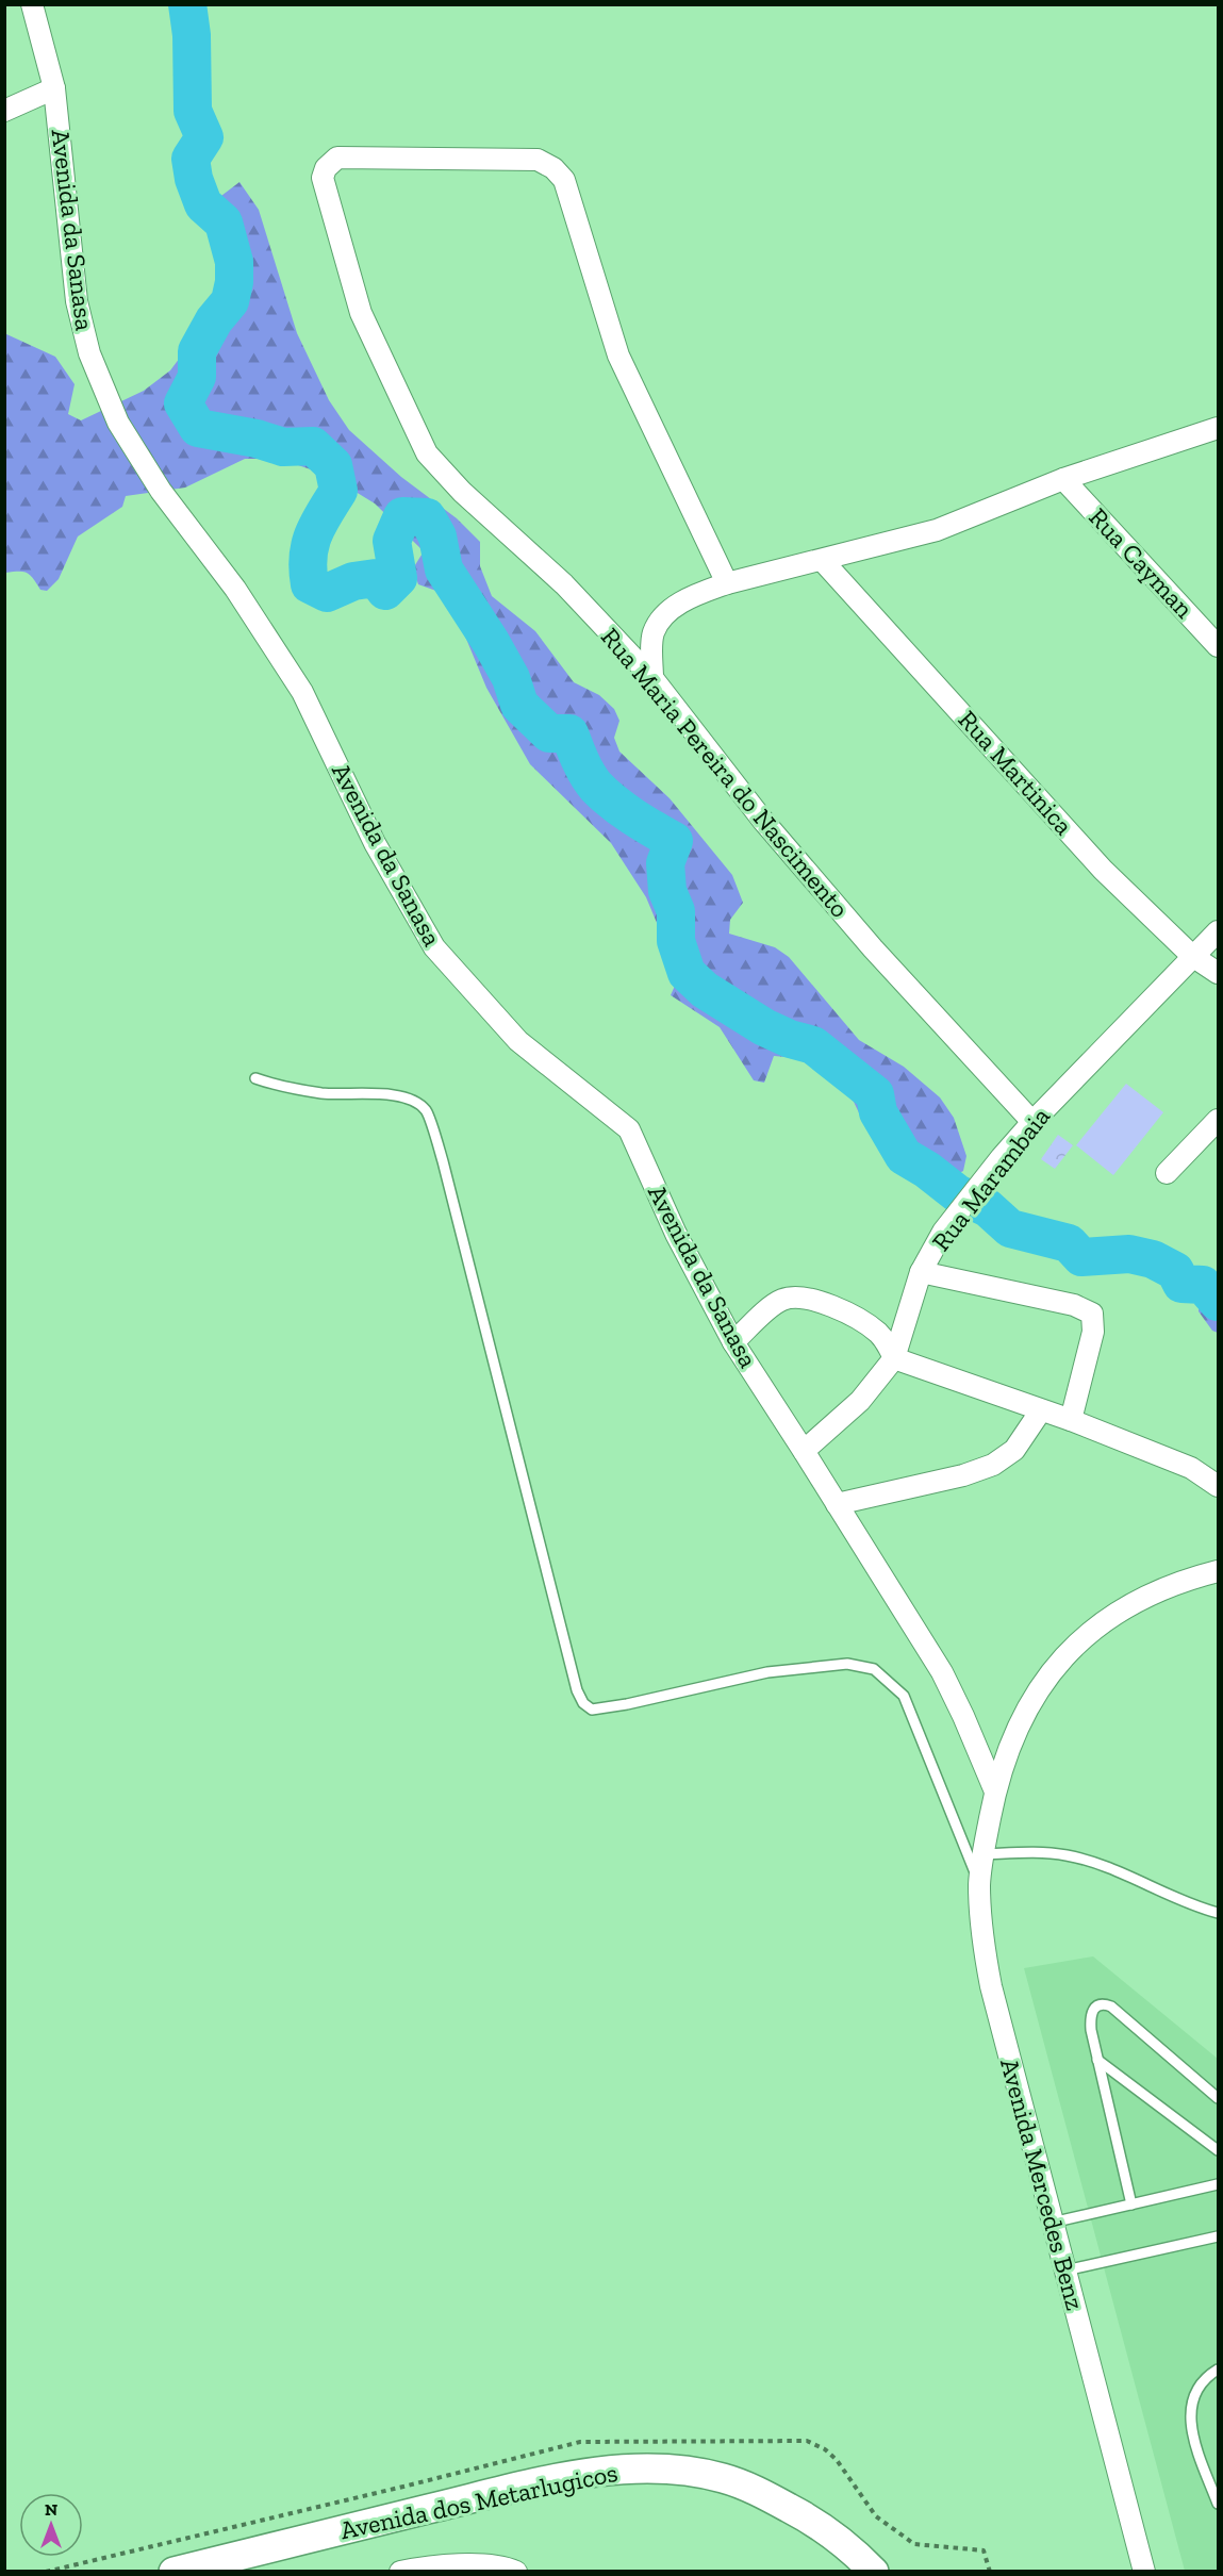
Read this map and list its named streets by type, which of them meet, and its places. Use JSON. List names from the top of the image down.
{
  "streets": {
    "main road": ["Avenida dos Metarlugicos"],
    "street": [
      "Avenida da Sanasa",
      "Rua Cayman",
      "Rua Maria Pereira do Nascimento",
      "Rua Martinica",
      "Rua Marambaia",
      "Avenida Mercedes Benz"
    ]
  },
  "crossings": [
    ["Avenida da Sanasa", "Rua Marambaia"],
    ["Avenida da Sanasa", "Avenida Mercedes Benz"],
    ["Rua Maria Pereira do Nascimento", "Rua Marambaia"],
    ["Rua Martinica", "Rua Marambaia"]
  ],
  "north": "top"
}
